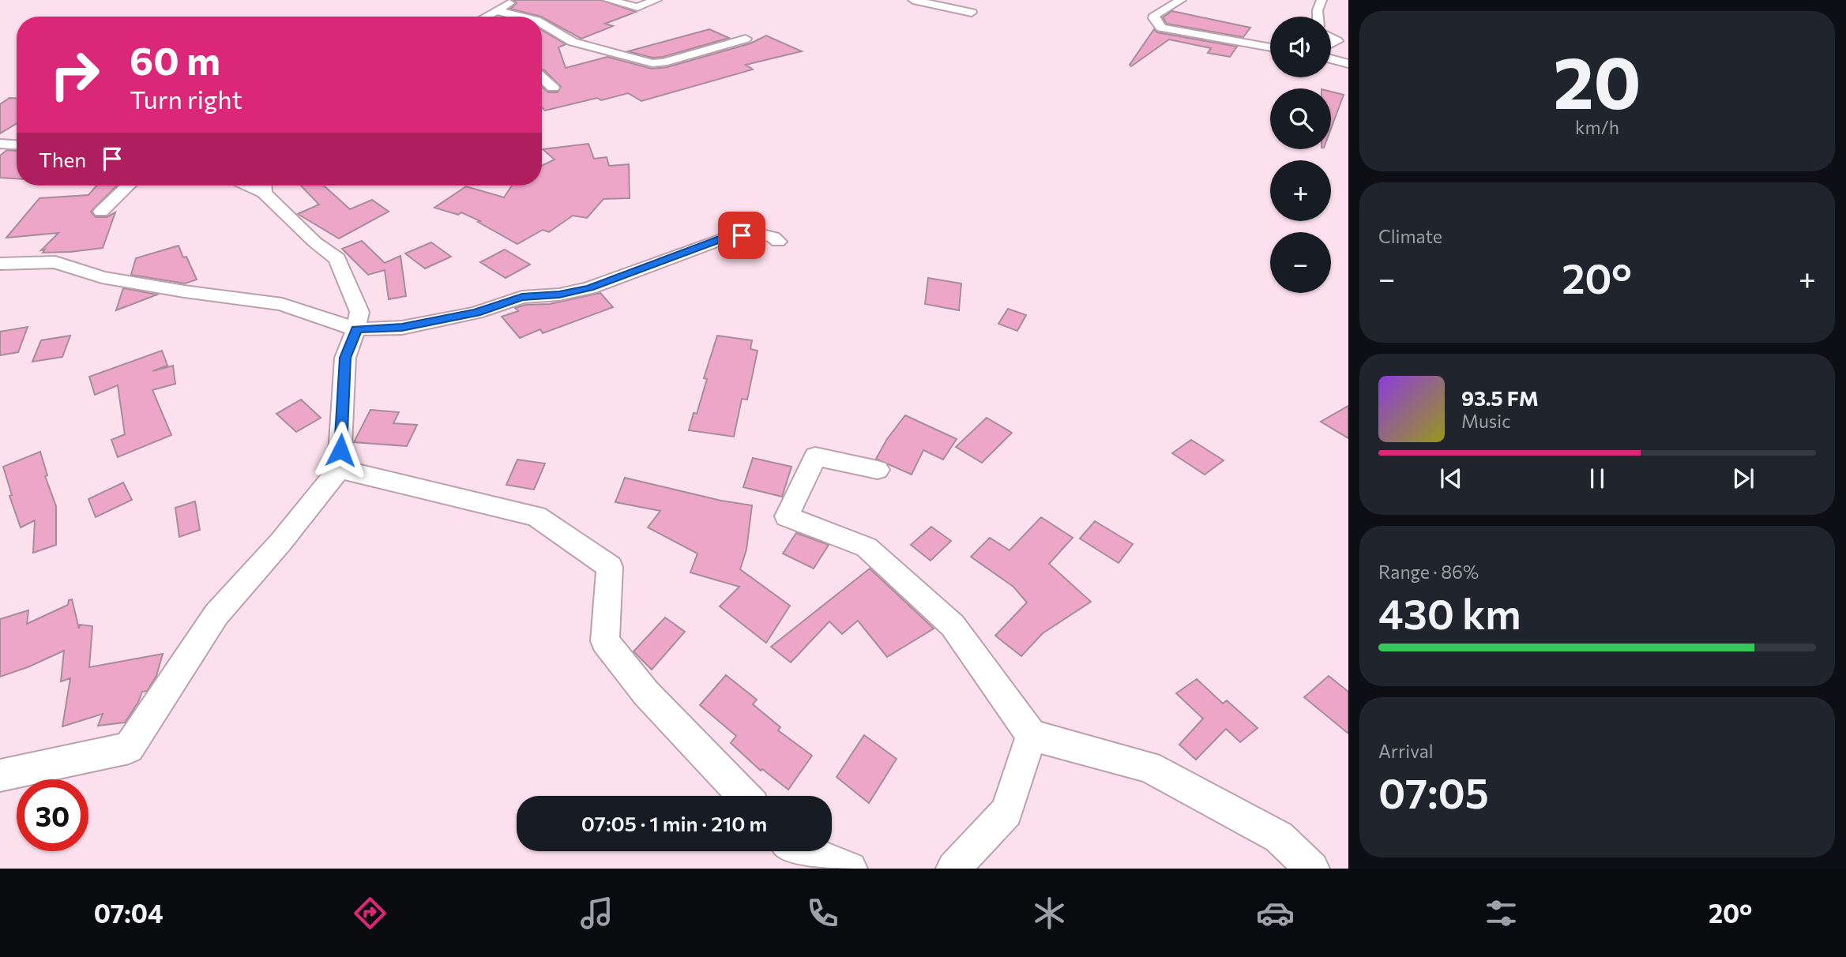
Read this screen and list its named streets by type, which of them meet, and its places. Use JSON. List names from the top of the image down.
{
  "page": {
    "tile": [
      ["20", "km/h"],
      "Climate",
      ["Range · 86%", "430 km"],
      ["Arrival", "07:05"]
    ],
    "map_buttons": ["+", "−"],
    "turn": ["60 m", "Turn right"],
    "then": "Then",
    "heat": ["−", "20°", "+"],
    "song": ["93.5 FM", "Music"],
    "limit": "30",
    "trip": "07:05 · 1 min · 210 m",
    "tabs": ["07:04", "20°"]
  }
}
